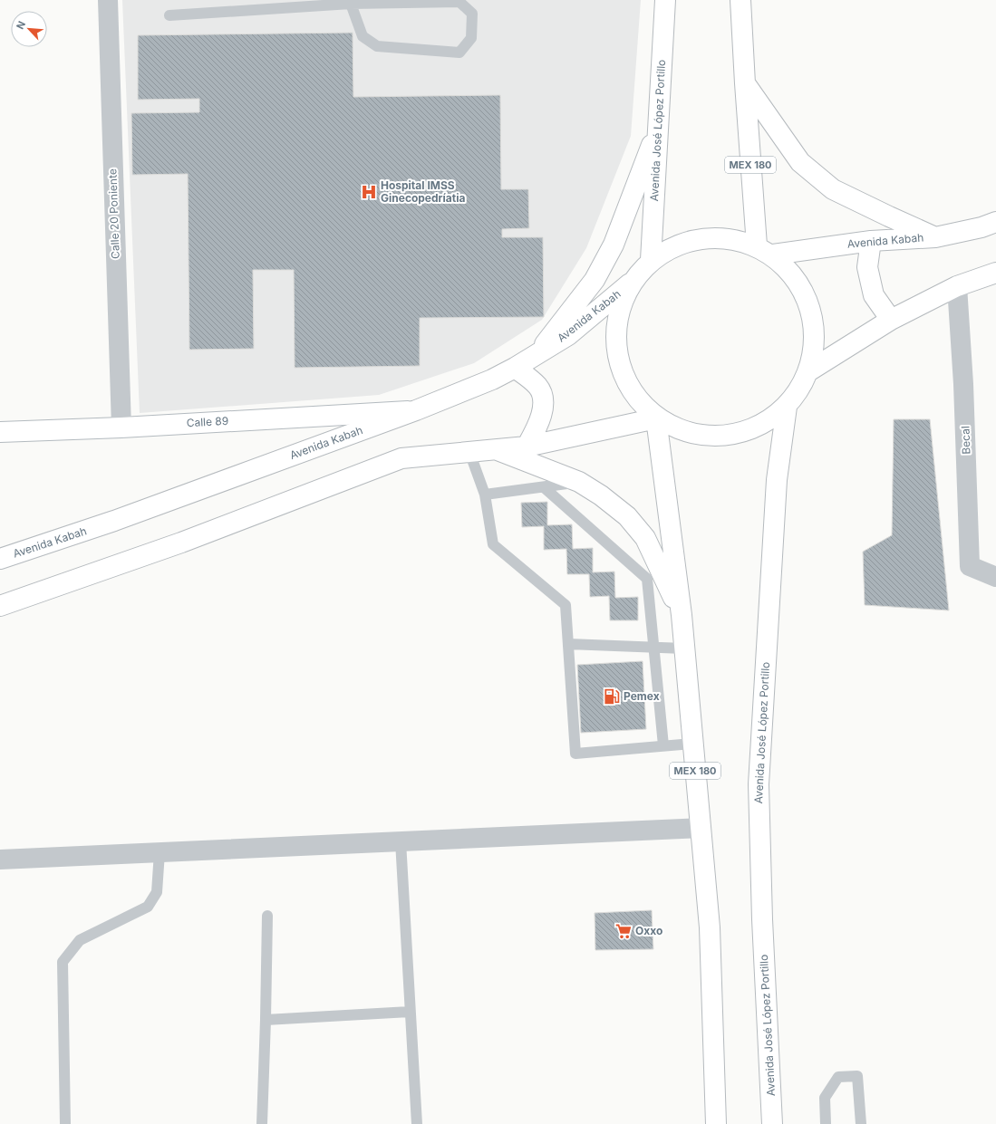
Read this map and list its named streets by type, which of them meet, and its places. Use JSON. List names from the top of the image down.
{
  "streets": {
    "main road": [
      "Avenida José López Portillo",
      "MEX 180",
      "Avenida Kabah",
      "Calle 89"
    ],
    "street": ["Calle 20 Poniente", "Becal"]
  },
  "crossings": [
    ["MEX 180", "Avenida Kabah"],
    ["Calle 20 Poniente", "Calle 89"],
    ["Avenida Kabah", "Calle 89"]
  ],
  "places": {
    "hospital": ["Hospital IMSS Ginecopedríatia"],
    "fuel station": ["Pemex"],
    "supermarket": ["Oxxo"]
  },
  "north": "top left"
}
